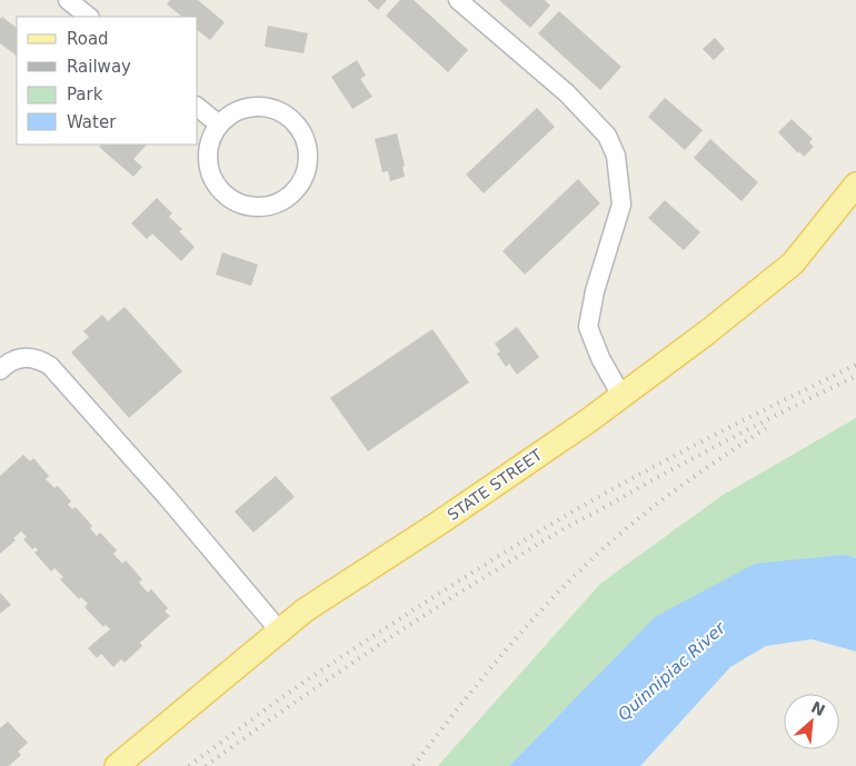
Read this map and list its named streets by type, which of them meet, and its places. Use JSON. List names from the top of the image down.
{
  "streets": {
    "main road": ["STATE STREET"]
  },
  "water": ["Quinnipiac River"],
  "legend": [
    "Road",
    "Railway",
    "Park",
    "Water"
  ],
  "north": "top right"
}
